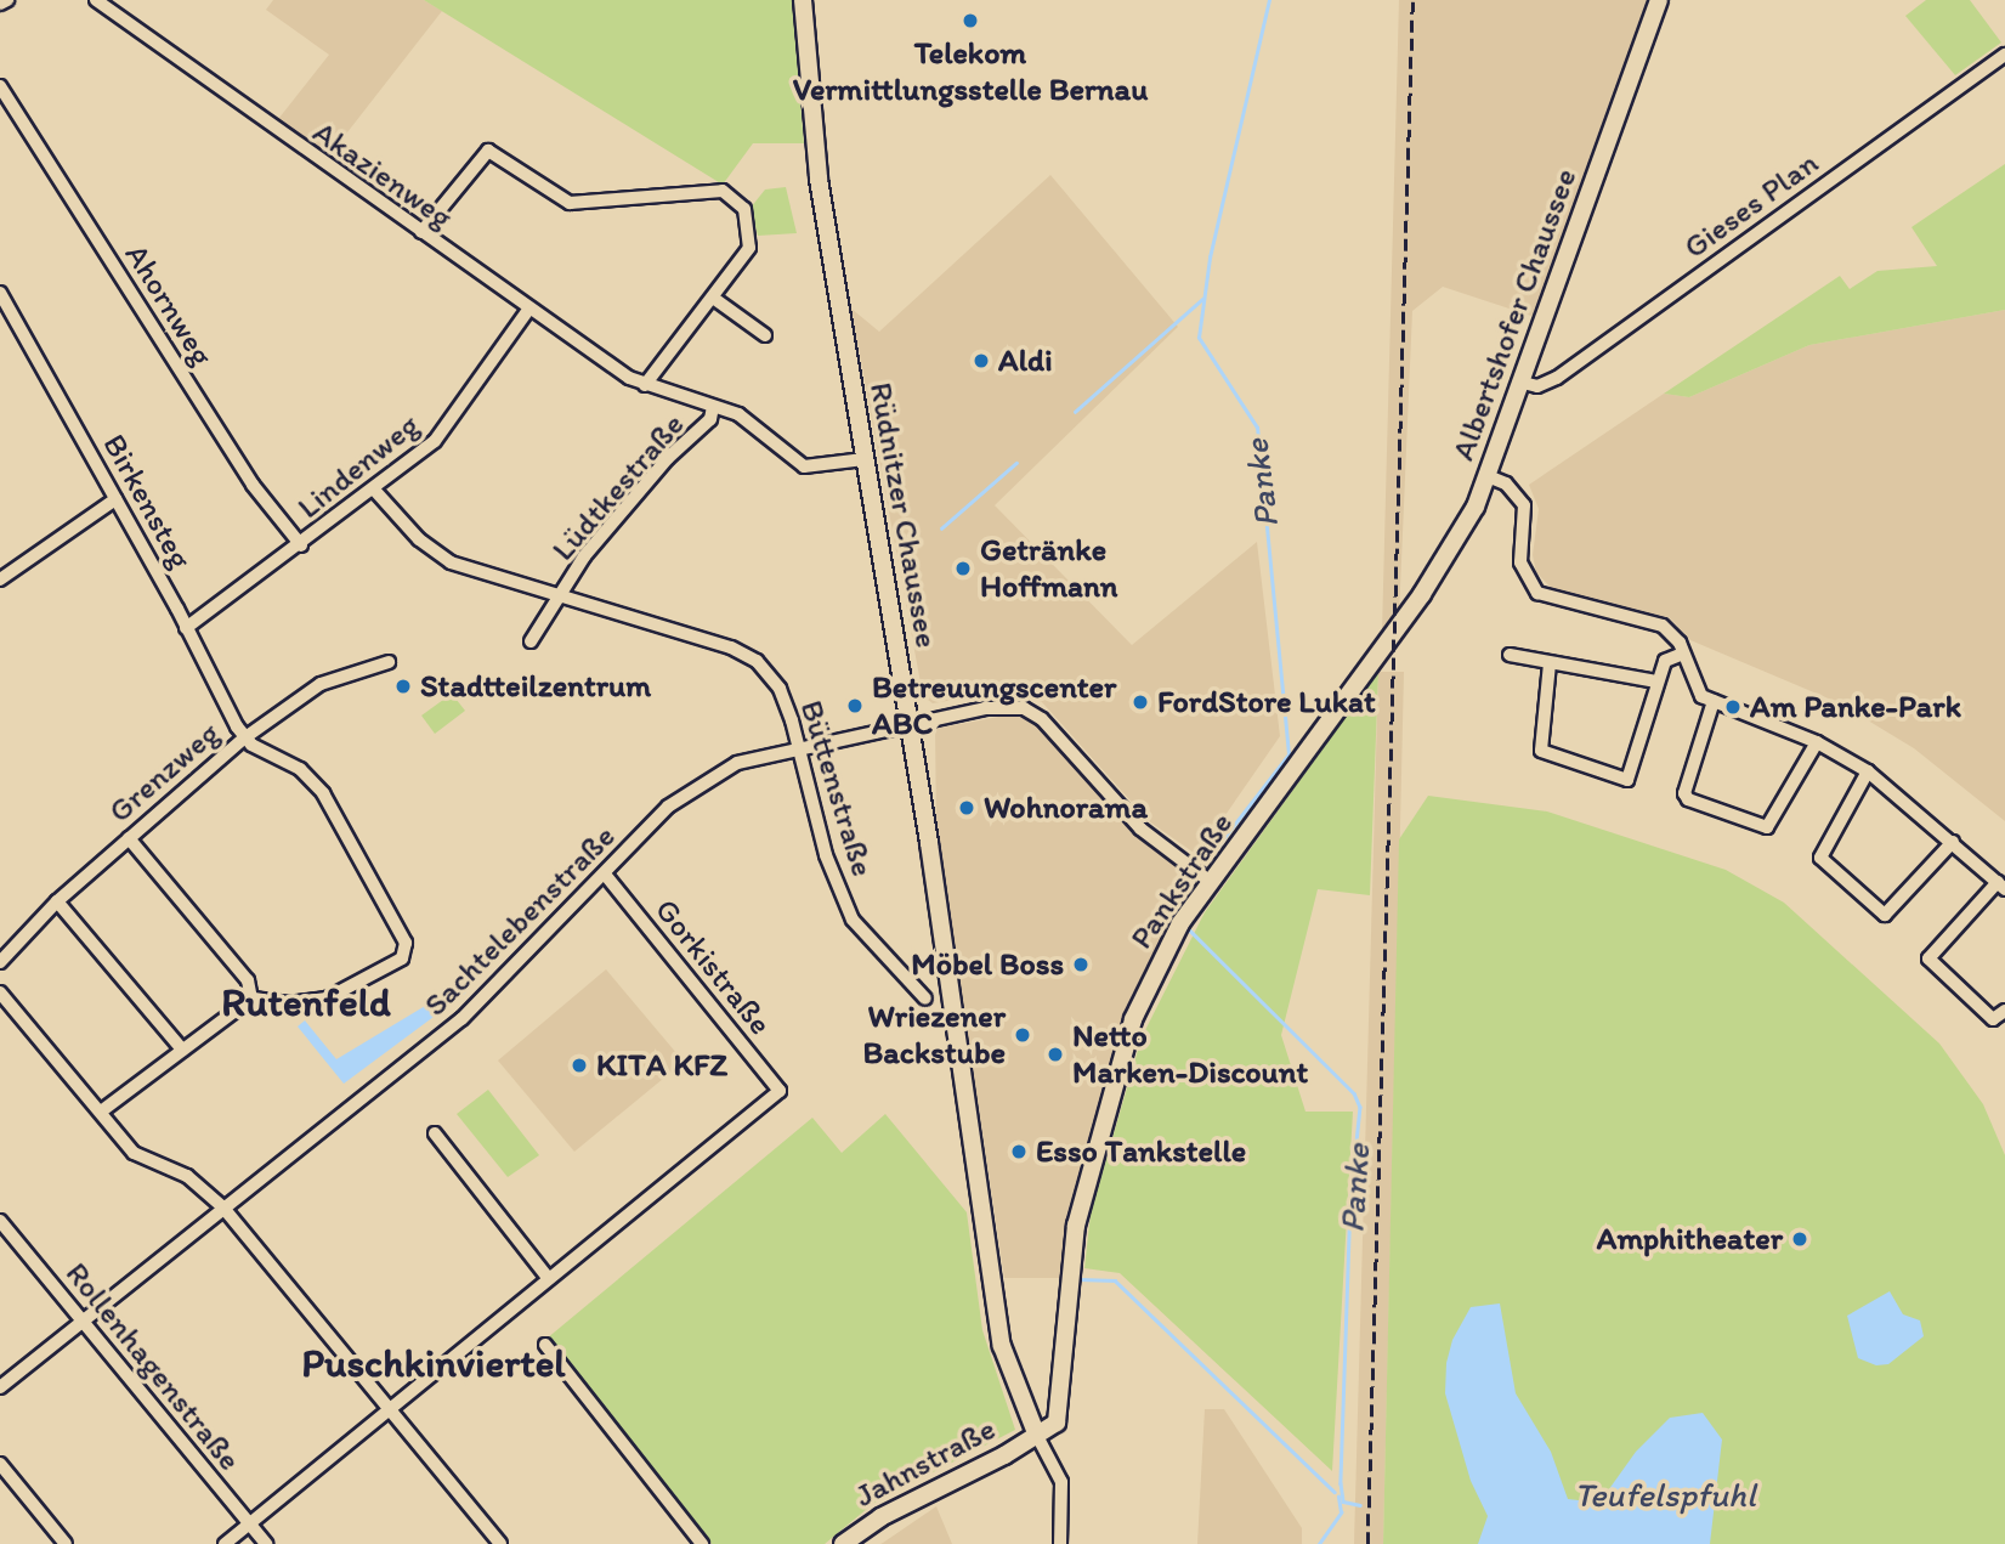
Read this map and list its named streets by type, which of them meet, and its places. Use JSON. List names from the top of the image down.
{
  "streets": {
    "main road": [
      "Albertshofer Chaussee",
      "Rüdnitzer Chaussee",
      "Pankstraße",
      "Jahnstraße"
    ],
    "street": [
      "Akazienweg",
      "Gieses Plan",
      "Ahornweg",
      "Lindenweg",
      "Lüdtkestraße",
      "Birkensteg",
      "Grenzweg",
      "Büttenstraße",
      "Sachtelebenstraße",
      "Gorkistraße",
      "Rollenhagenstraße"
    ]
  },
  "crossings": [
    ["Akazienweg", "Lindenweg"],
    ["Akazienweg", "Lüdtkestraße"],
    ["Akazienweg", "Rüdnitzer Chaussee"],
    ["Gieses Plan", "Albertshofer Chaussee"],
    ["Ahornweg", "Lindenweg"],
    ["Albertshofer Chaussee", "Pankstraße"],
    ["Lindenweg", "Birkensteg"],
    ["Lindenweg", "Büttenstraße"],
    ["Lüdtkestraße", "Büttenstraße"],
    ["Birkensteg", "Grenzweg"],
    ["Rüdnitzer Chaussee", "Pankstraße"],
    ["Rüdnitzer Chaussee", "Sachtelebenstraße"],
    ["Rüdnitzer Chaussee", "Jahnstraße"],
    ["Büttenstraße", "Sachtelebenstraße"],
    ["Pankstraße", "Sachtelebenstraße"],
    ["Pankstraße", "Jahnstraße"],
    ["Sachtelebenstraße", "Gorkistraße"],
    ["Sachtelebenstraße", "Rollenhagenstraße"]
  ],
  "districts": ["Rutenfeld", "Puschkinviertel"],
  "water": ["Panke", "Teufelspfuhl"],
  "places": [
    "Telekom Vermittlungsstelle Bernau",
    "Aldi",
    "Getränke Hoffmann",
    "Stadtteilzentrum",
    "FordStore Lukat",
    "Betreuungscenter ABC",
    "Am Panke-Park",
    "Wohnorama",
    "Möbel Boss",
    "Wriezener Backstube",
    "Netto Marken-Discount",
    "KITA KFZ",
    "Esso Tankstelle",
    "Amphitheater"
  ]
}
